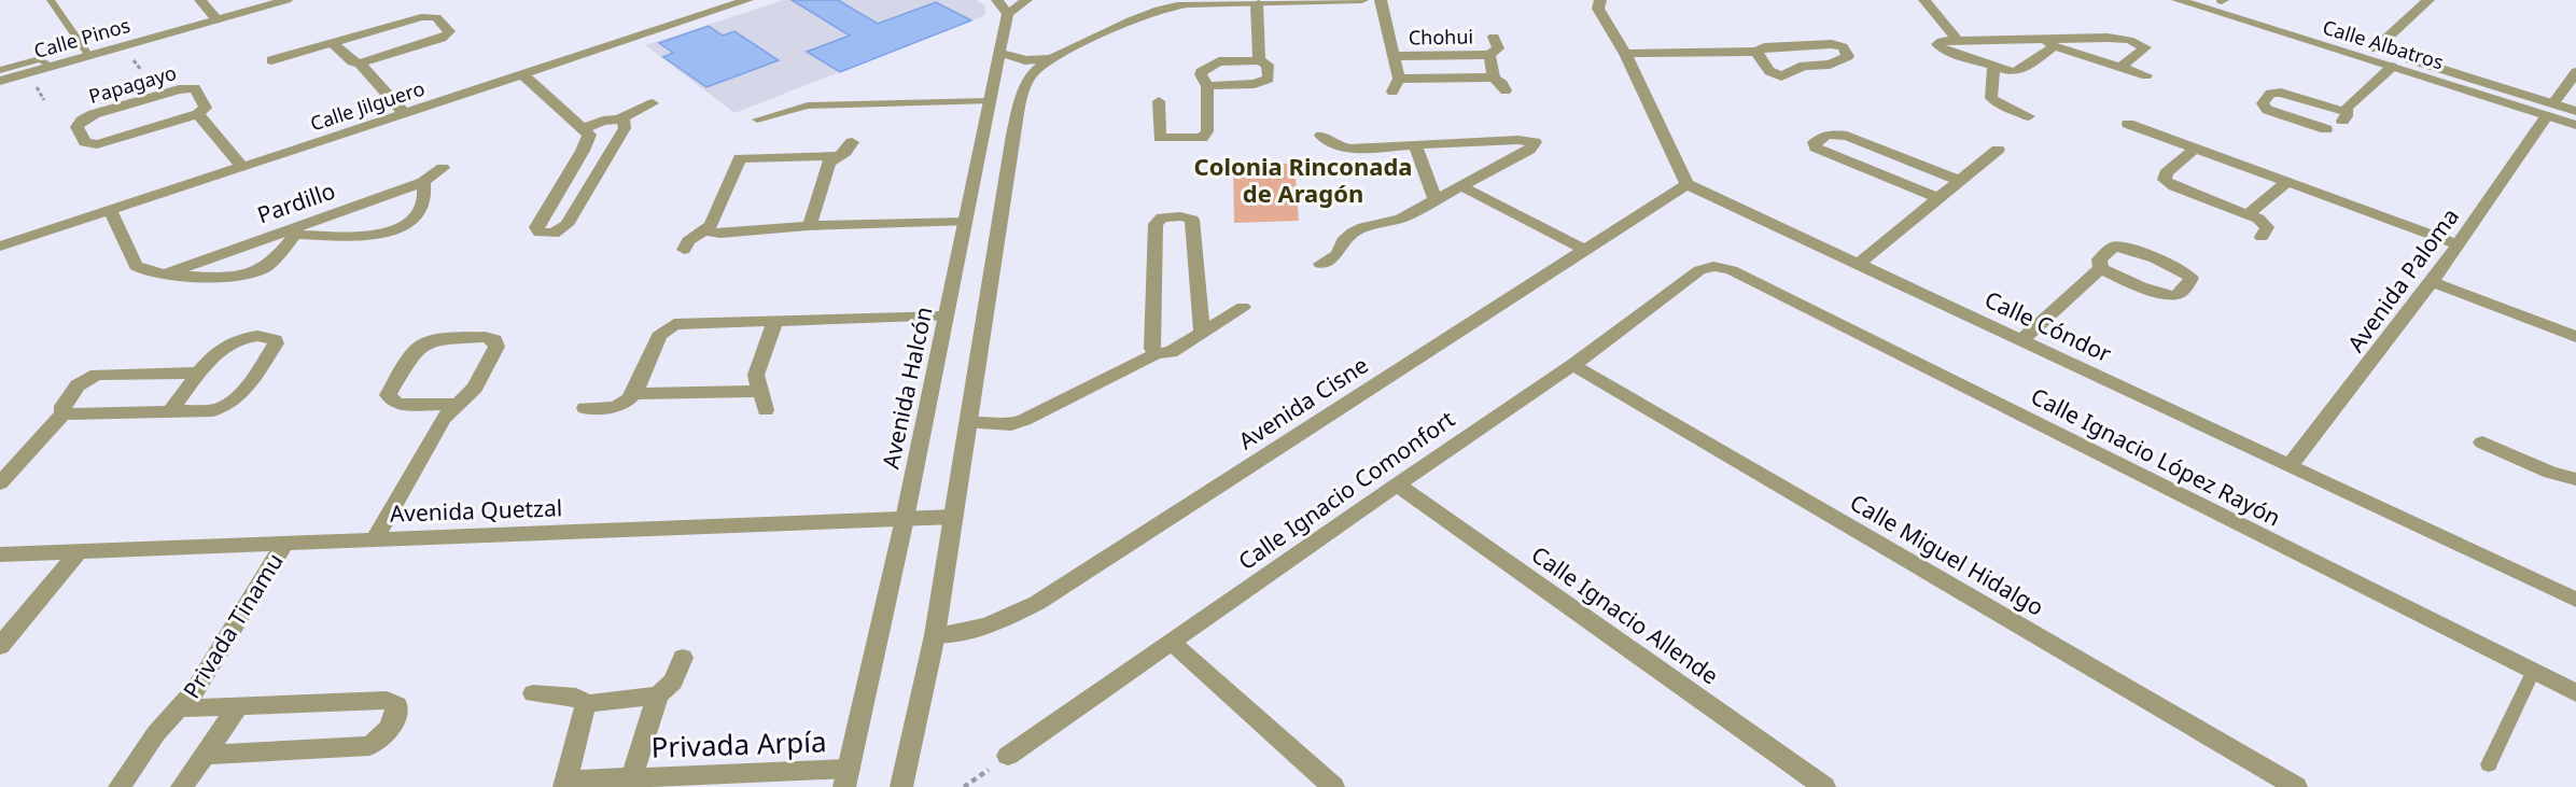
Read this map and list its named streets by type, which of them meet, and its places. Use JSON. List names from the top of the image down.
{
  "streets": {
    "street": [
      "Chohui",
      "Calle Pinos",
      "Calle Albatros",
      "Papagayo",
      "Calle Jilguero",
      "Pardillo",
      "Avenida Paloma",
      "Calle Cóndor",
      "Avenida Halcón",
      "Avenida Cisne",
      "Calle Ignacio López Rayón",
      "Calle Ignacio Comonfort",
      "Avenida Quetzal",
      "Calle Miguel Hidalgo",
      "Calle Ignacio Allende",
      "Privada Tinamu",
      "Privada Arpía"
    ]
  },
  "crossings": [
    ["Calle Albatros", "Avenida Paloma"],
    ["Avenida Paloma", "Calle Cóndor"],
    ["Calle Cóndor", "Avenida Cisne"],
    ["Avenida Halcón", "Avenida Quetzal"],
    ["Avenida Halcón", "Privada Arpía"],
    ["Calle Ignacio López Rayón", "Calle Ignacio Comonfort"],
    ["Calle Ignacio Comonfort", "Calle Miguel Hidalgo"],
    ["Calle Ignacio Comonfort", "Calle Ignacio Allende"],
    ["Avenida Quetzal", "Privada Tinamu"]
  ],
  "districts": ["Colonia Rinconada de Aragón"]
}
